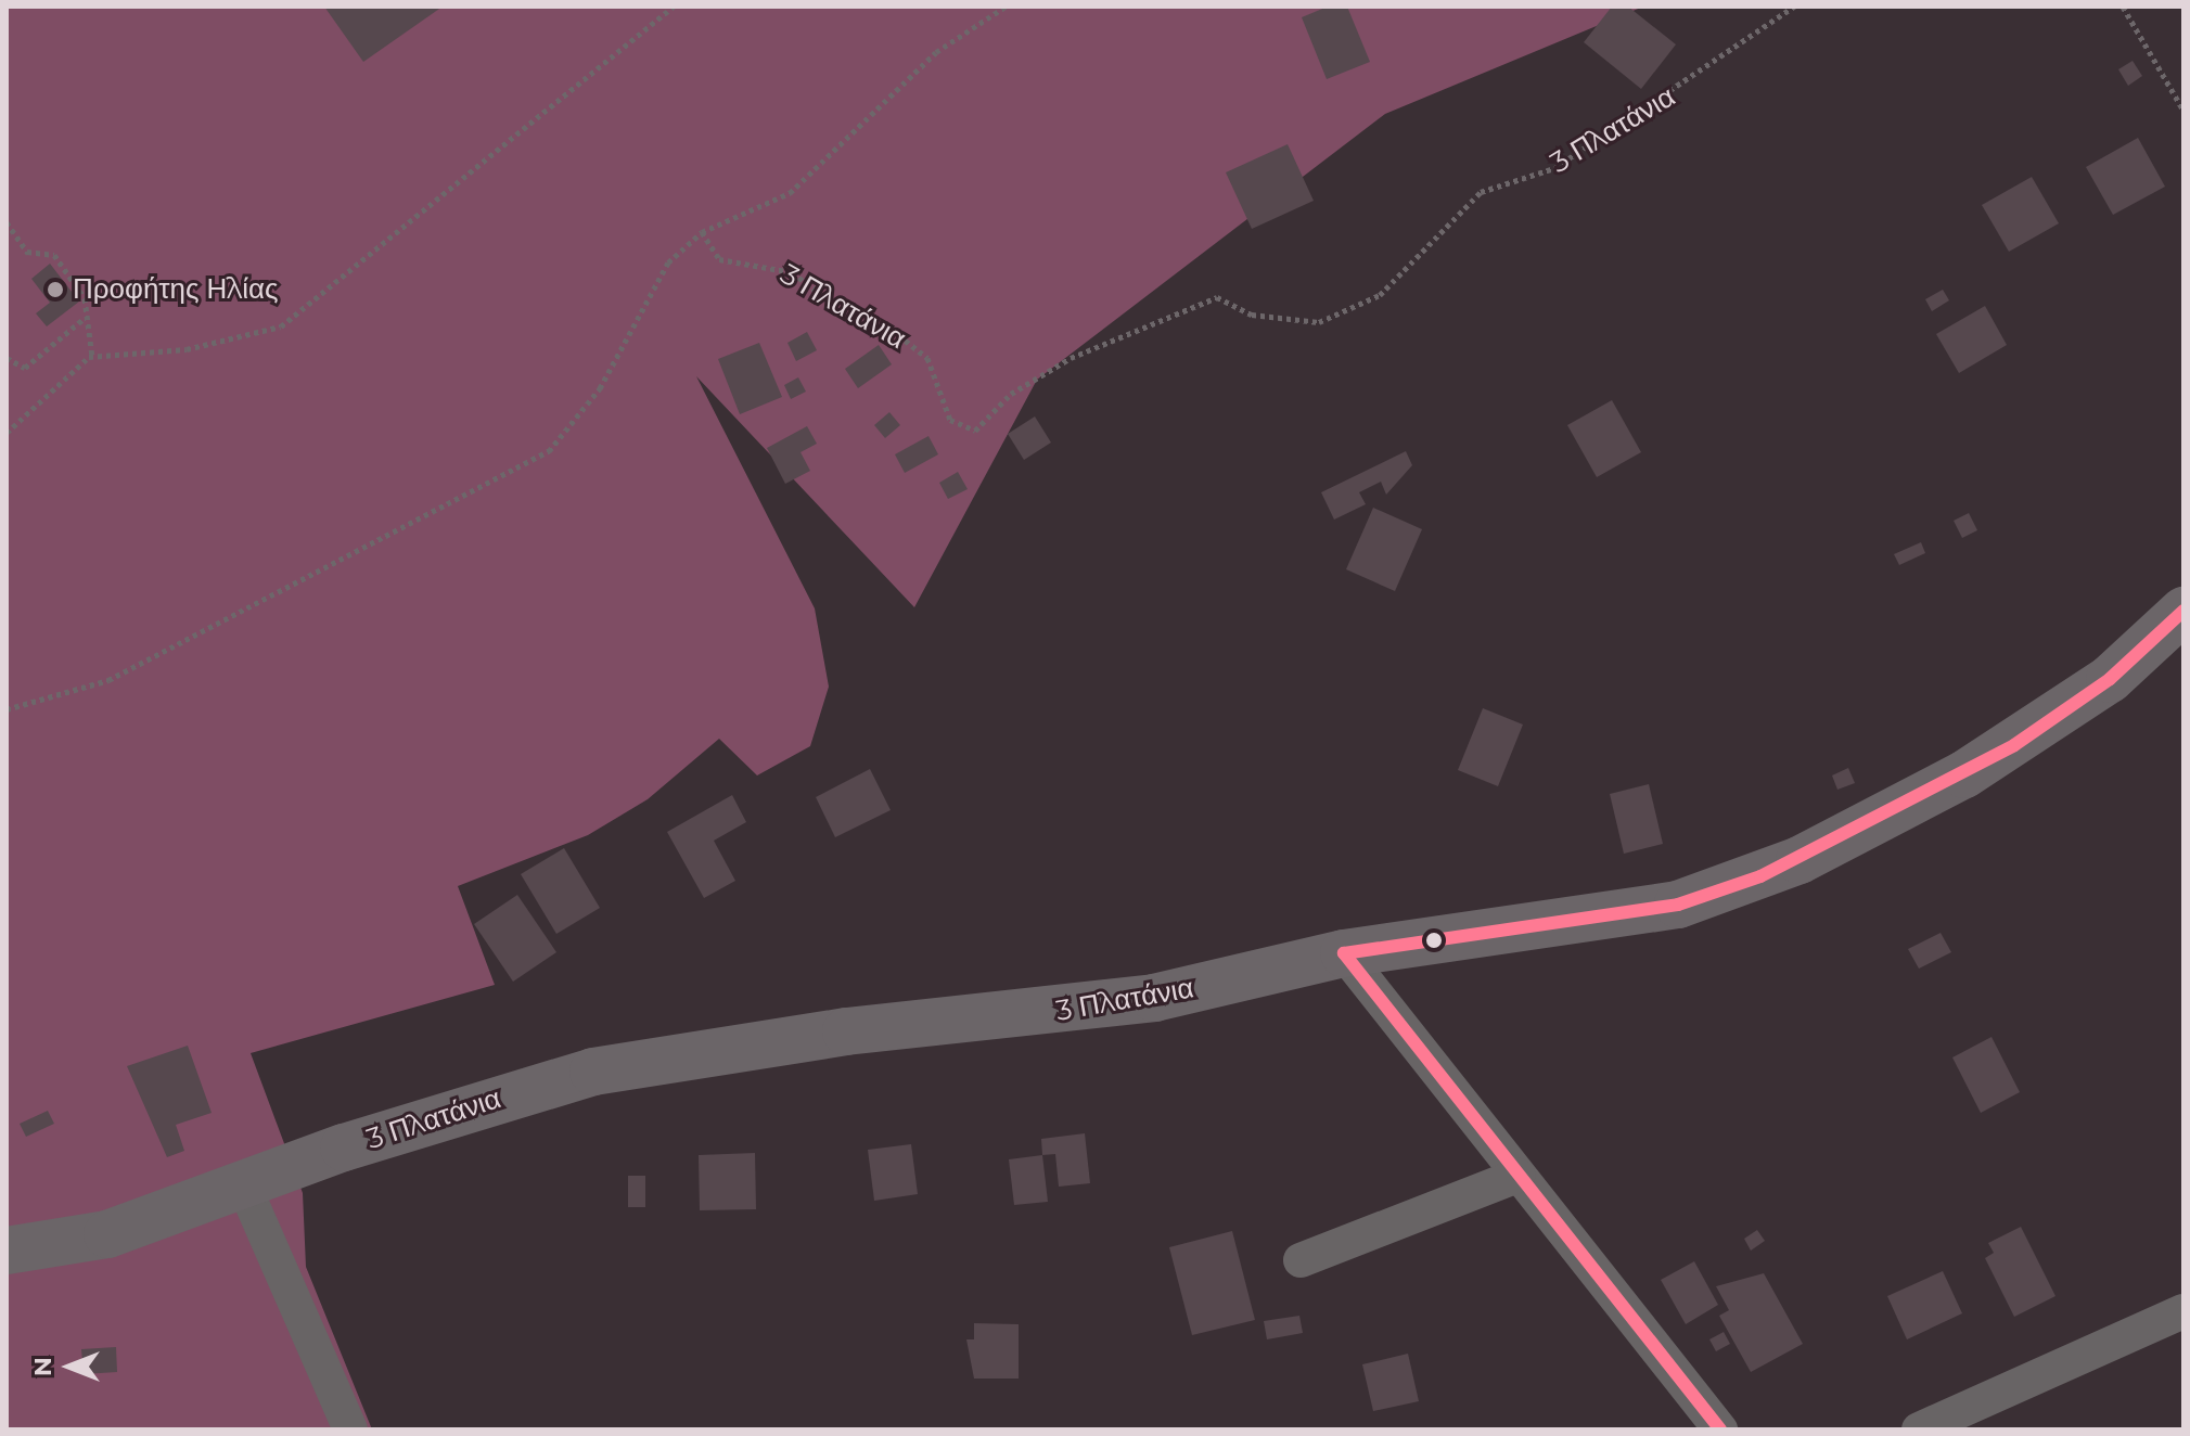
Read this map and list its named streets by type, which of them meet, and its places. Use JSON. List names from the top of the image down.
{
  "streets": {
    "street": ["3 Πλατάνια"]
  },
  "places": ["Προφήτης Ηλίας"],
  "north": "left"
}
